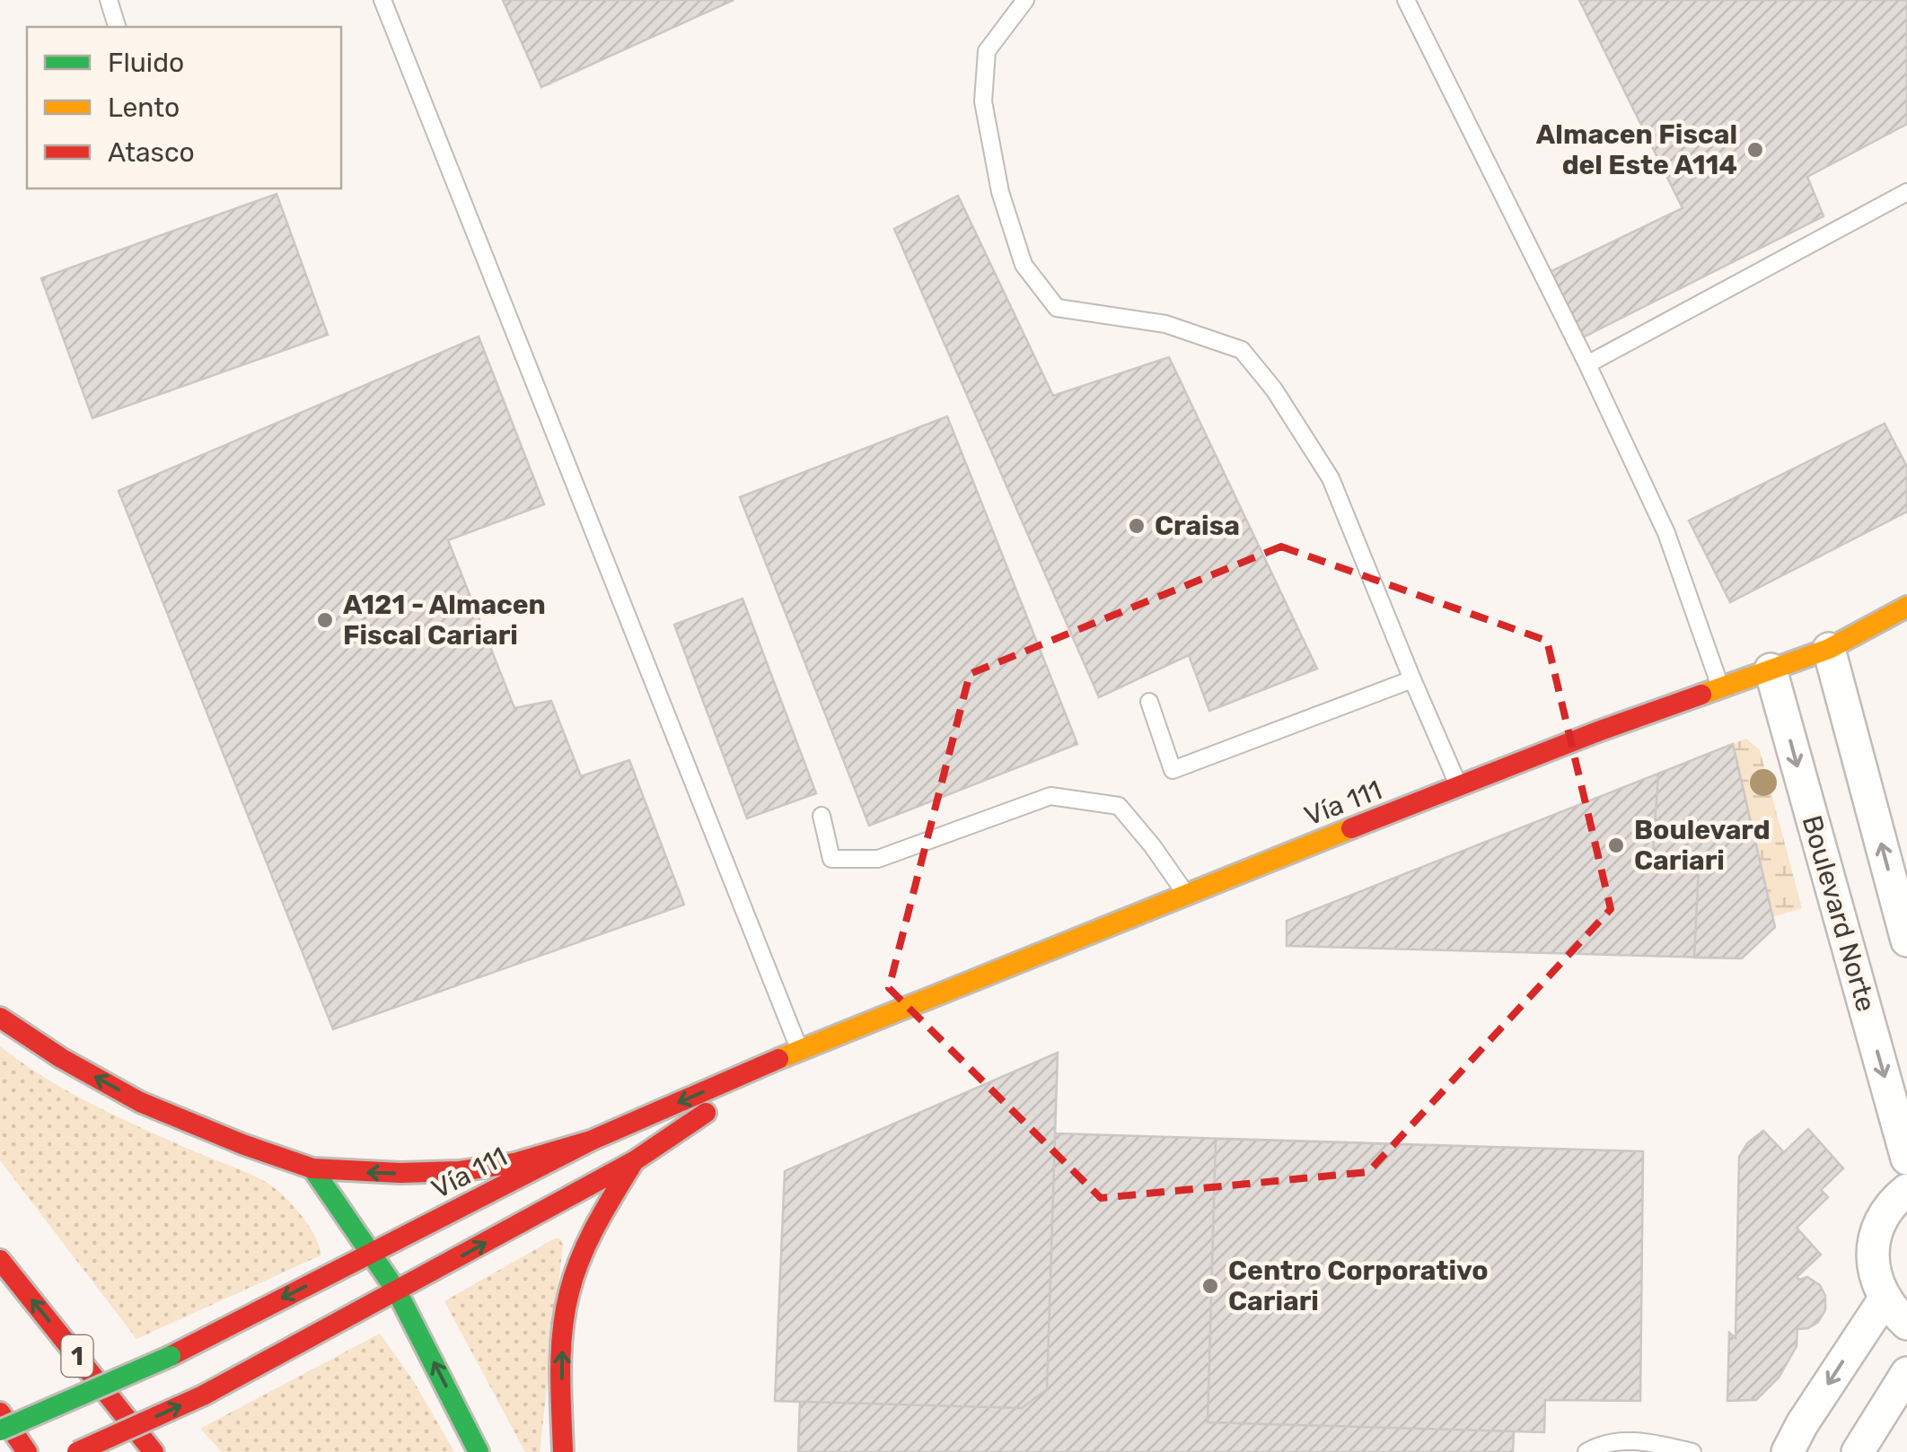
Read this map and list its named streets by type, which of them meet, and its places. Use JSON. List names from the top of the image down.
{
  "streets": {
    "main road": ["Vía 111", "1"],
    "street": ["Boulevard Norte"]
  },
  "crossings": [
    ["Vía 111", "Boulevard Norte"]
  ],
  "places": [
    "Almacen Fiscal del Este A114",
    "Craisa",
    "A121 - Almacen Fiscal Cariari",
    "Boulevard Cariari",
    "Centro Corporativo Cariari"
  ],
  "legend": ["Fluido", "Lento", "Atasco"]
}
